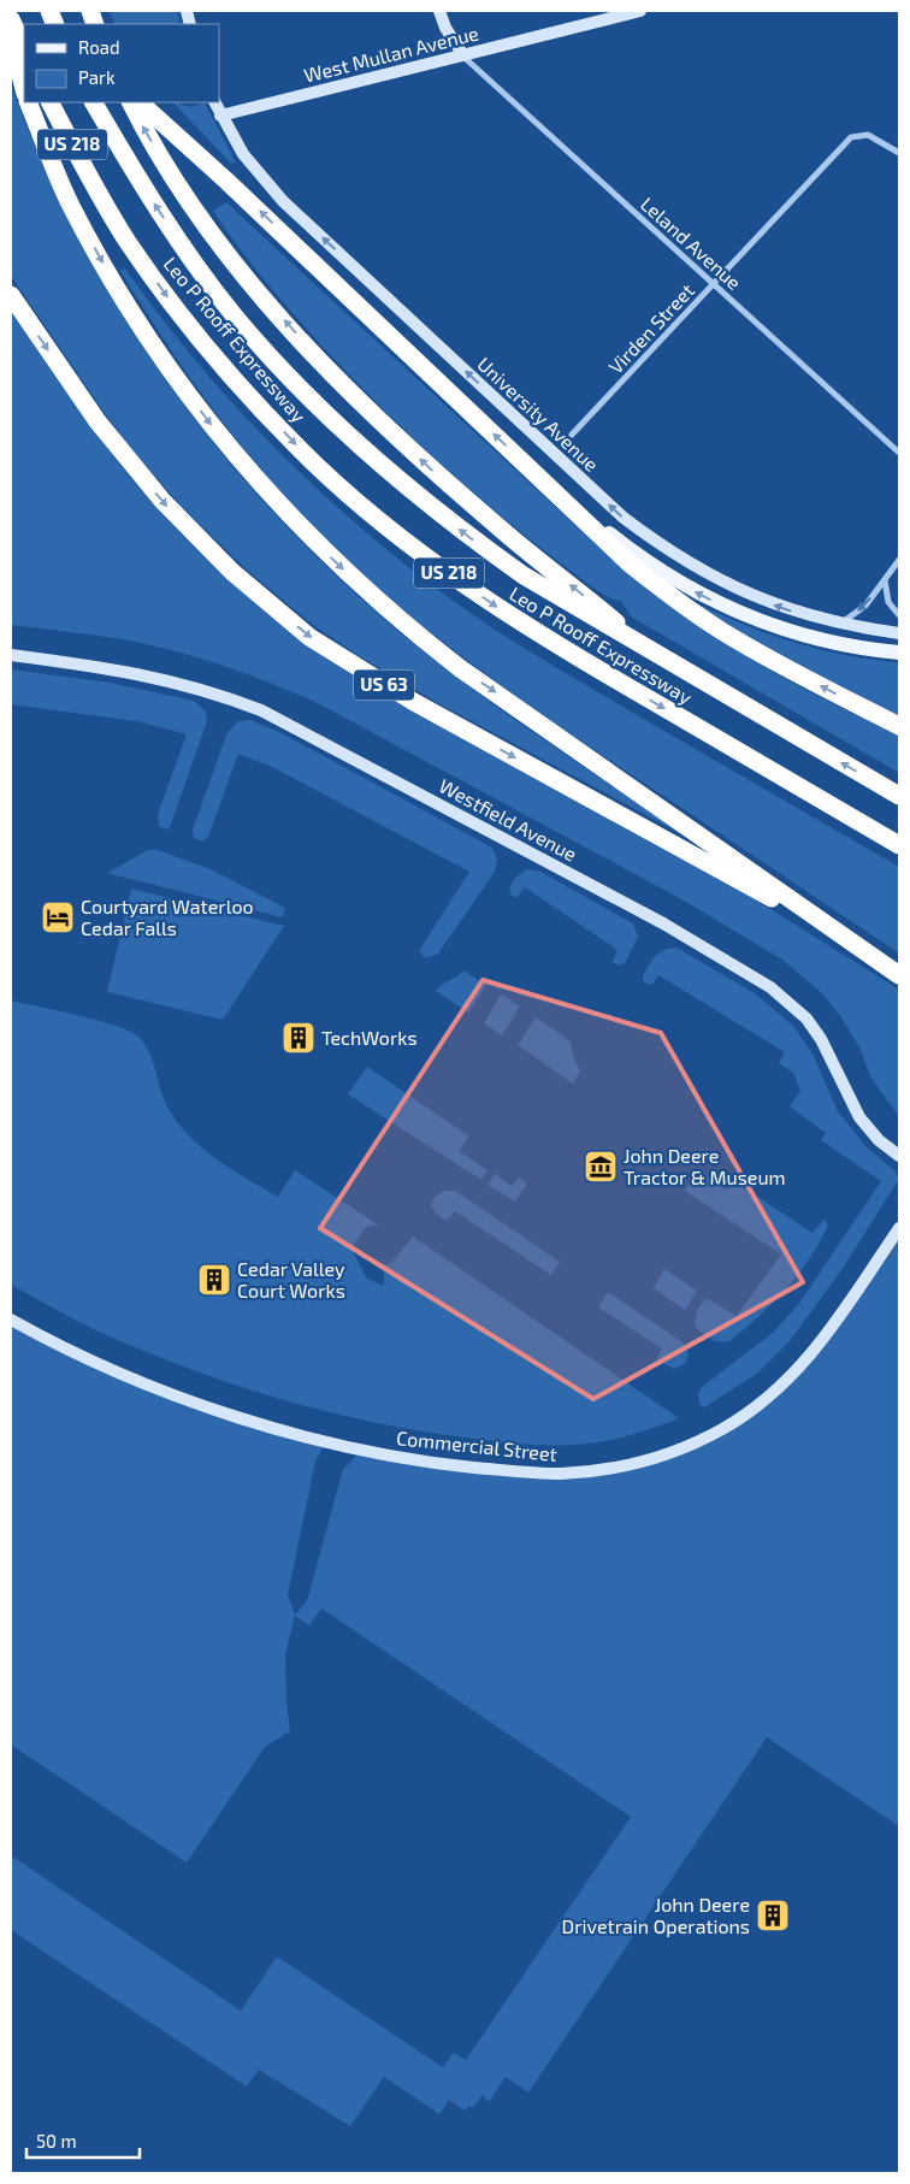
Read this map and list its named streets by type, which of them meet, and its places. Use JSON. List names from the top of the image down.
{
  "streets": {
    "highway": ["US 218", "Leo P Rooff Expressway", "US 63"],
    "street": [
      "West Mullan Avenue",
      "Leland Avenue",
      "Virden Street",
      "University Avenue",
      "Westfield Avenue",
      "Commercial Street"
    ]
  },
  "crossings": [
    ["West Mullan Avenue", "Leland Avenue"],
    ["West Mullan Avenue", "University Avenue"],
    ["Leland Avenue", "Virden Street"]
  ],
  "one_way": ["University Avenue"],
  "places": {
    "hotel": ["Courtyard Waterloo Cedar Falls"],
    "building": ["TechWorks", "Cedar Valley Court Works", "John Deere Drivetrain Operations"],
    "museum": ["John Deere Tractor & Museum"]
  },
  "legend": ["Road", "Park"],
  "scale_bar": "50 m"
}
